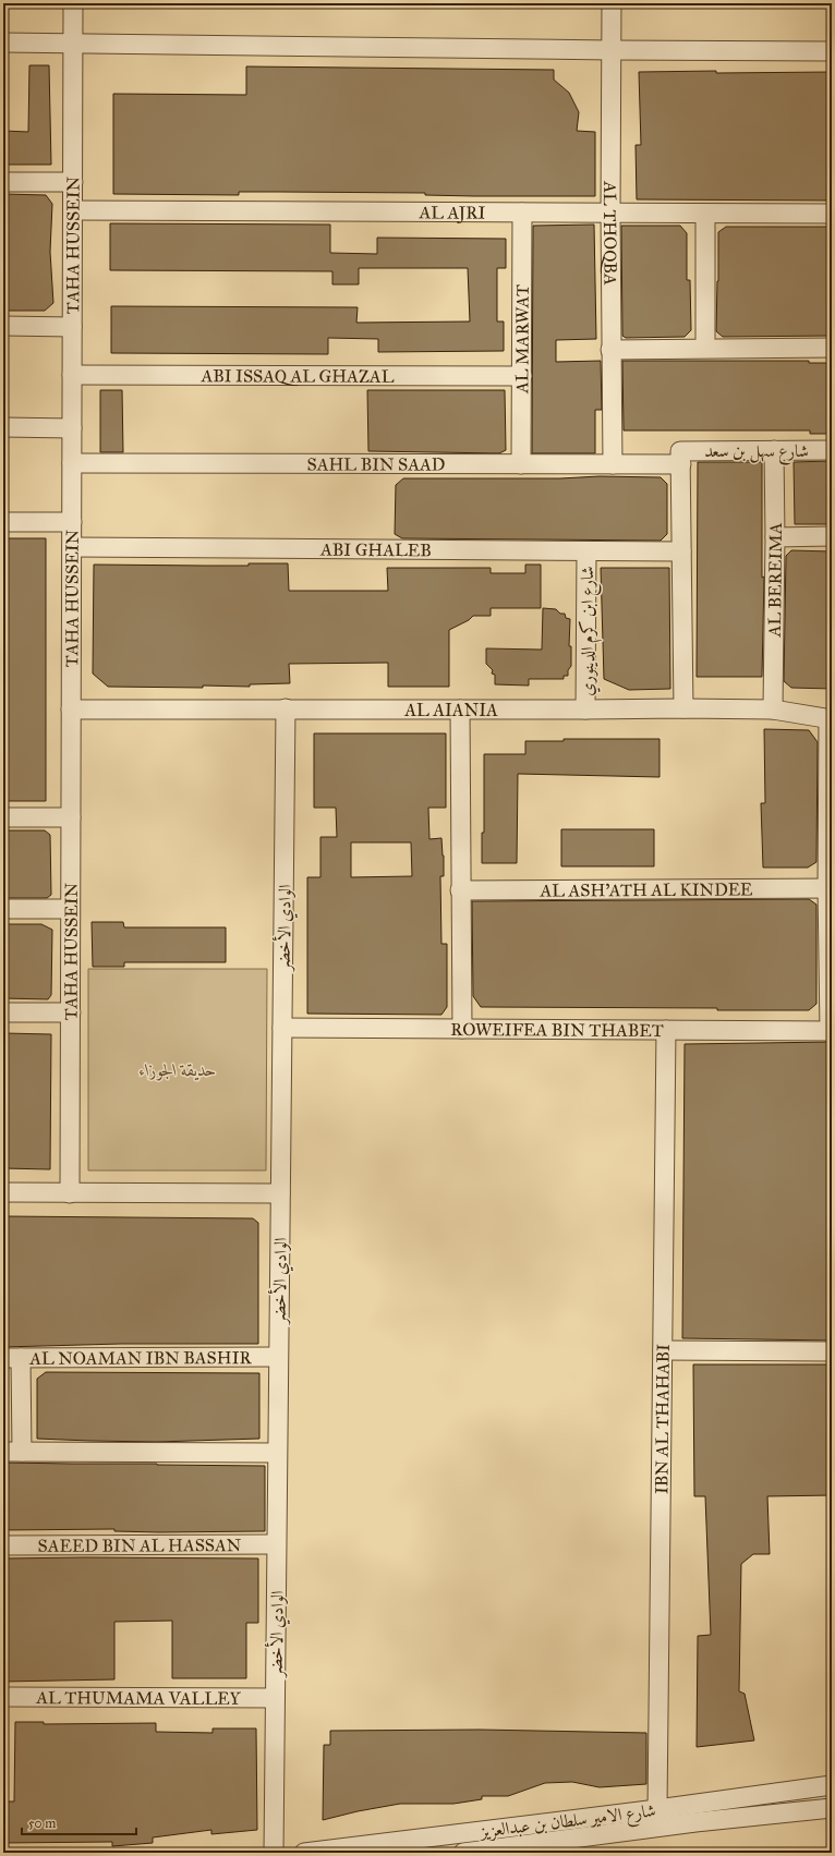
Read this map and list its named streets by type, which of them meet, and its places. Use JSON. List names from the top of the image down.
{
  "streets": {
    "street": [
      "AL AJRI",
      "AL THOQBA",
      "TAHA HUSSEIN",
      "AL MARWAT",
      "ABI ISSAQ AL GHAZAL",
      "شارع سهل بن سعد",
      "SAHL BIN SAAD",
      "ABI GHALEB",
      "AL BEREIMA",
      "شارع ابن كرم الدينوري",
      "AL AIANIA",
      "AL ASH'ATH AL KINDEE",
      "الوادي الأخضر",
      "ROWEIFEA BIN THABET",
      "AL NOAMAN IBN BASHIR",
      "IBN AL THAHABI",
      "SAEED BIN AL HASSAN",
      "AL THUMAMA VALLEY",
      "شارع الامير سلطان بن عبدالعزيز"
    ]
  },
  "crossings": [
    ["AL AJRI", "AL THOQBA"],
    ["AL AJRI", "TAHA HUSSEIN"],
    ["AL AJRI", "AL MARWAT"],
    ["AL THOQBA", "SAHL BIN SAAD"],
    ["TAHA HUSSEIN", "ABI ISSAQ AL GHAZAL"],
    ["TAHA HUSSEIN", "SAHL BIN SAAD"],
    ["TAHA HUSSEIN", "ABI GHALEB"],
    ["TAHA HUSSEIN", "AL AIANIA"],
    ["AL MARWAT", "ABI ISSAQ AL GHAZAL"],
    ["AL MARWAT", "SAHL BIN SAAD"],
    ["شارع سهل بن سعد", "SAHL BIN SAAD"],
    ["شارع سهل بن سعد", "AL BEREIMA"],
    ["ABI GHALEB", "شارع ابن كرم الدينوري"],
    ["AL BEREIMA", "AL AIANIA"],
    ["شارع ابن كرم الدينوري", "AL AIANIA"],
    ["AL AIANIA", "الوادي الأخضر"],
    ["الوادي الأخضر", "ROWEIFEA BIN THABET"],
    ["الوادي الأخضر", "AL NOAMAN IBN BASHIR"],
    ["الوادي الأخضر", "SAEED BIN AL HASSAN"],
    ["الوادي الأخضر", "AL THUMAMA VALLEY"],
    ["ROWEIFEA BIN THABET", "IBN AL THAHABI"],
    ["IBN AL THAHABI", "شارع الامير سلطان بن عبدالعزيز"]
  ],
  "parks": ["حديقة الجوزاء"],
  "scale_bar": "50 m"
}
